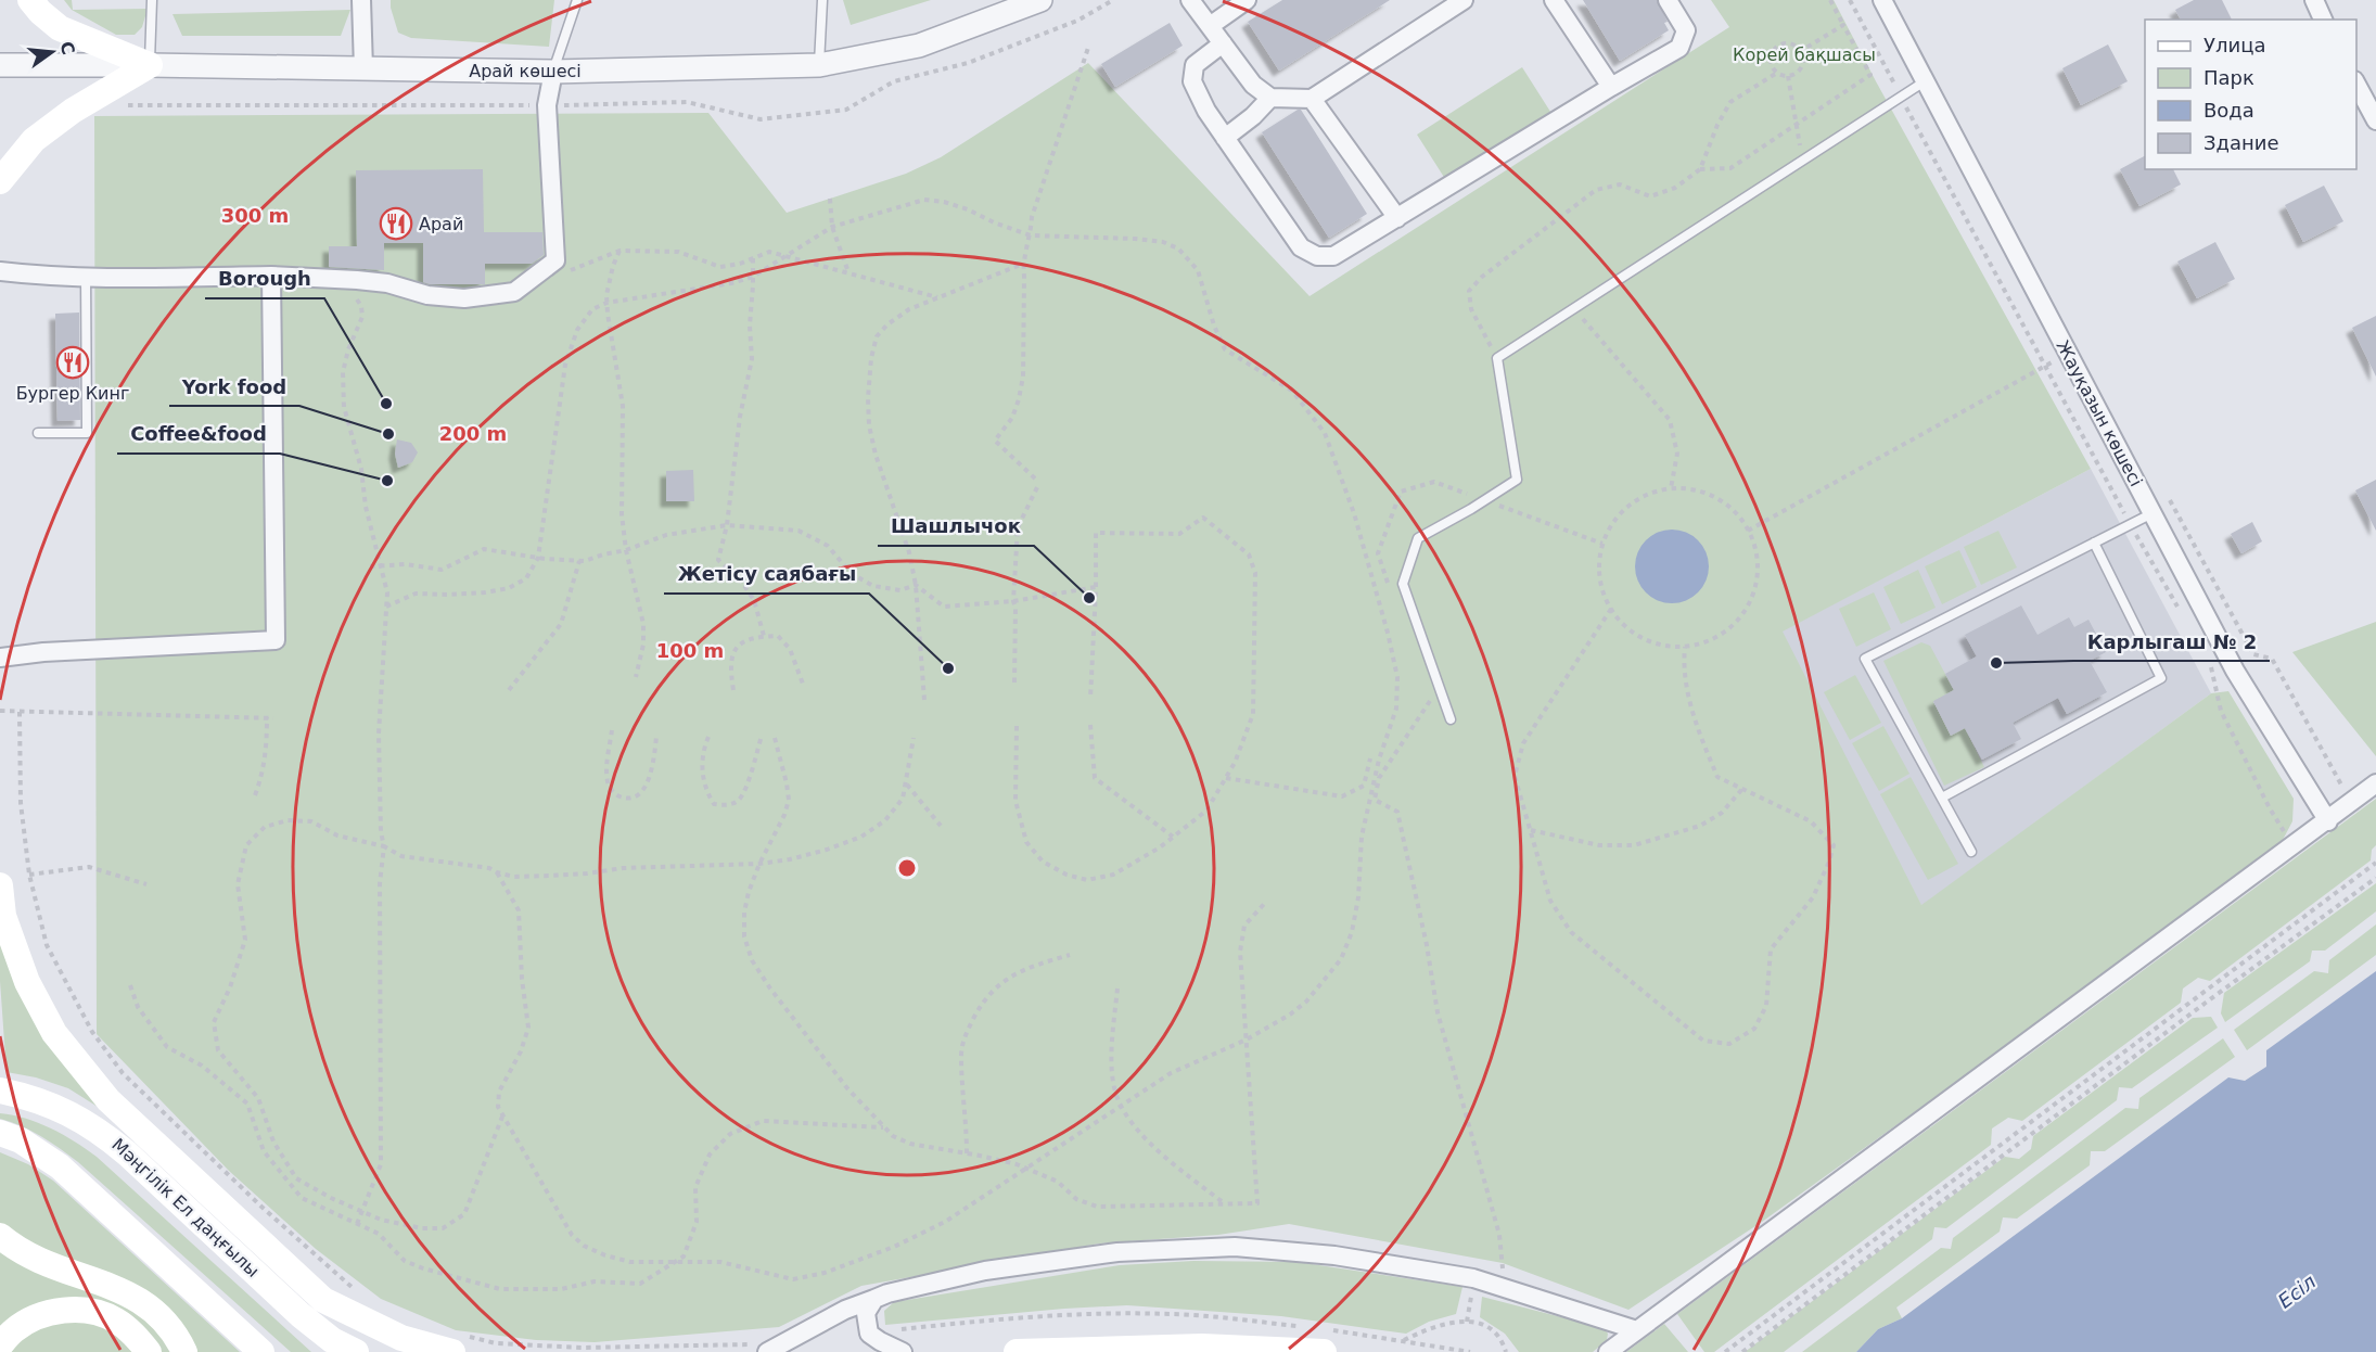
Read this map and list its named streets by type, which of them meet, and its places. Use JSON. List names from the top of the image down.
{
  "streets": {
    "main road": ["Мәңгілік Ел даңғылы"],
    "street": ["Арай көшесі", "Жауқазын көшесі"]
  },
  "water": ["Есіл"],
  "parks": ["Корей бақшасы"],
  "places": {
    "restaurant": ["Арай", "Бургер Кинг"],
    "other": [
      "Borough",
      "York food",
      "Coffee&food",
      "Шашлычок",
      "Карлыгаш № 2",
      "Жетісу саябағы"
    ]
  },
  "legend": [
    "Улица",
    "Парк",
    "Вода",
    "Здание"
  ],
  "north": "right",
  "rings": ["300 m", "200 m", "100 m"]
}
